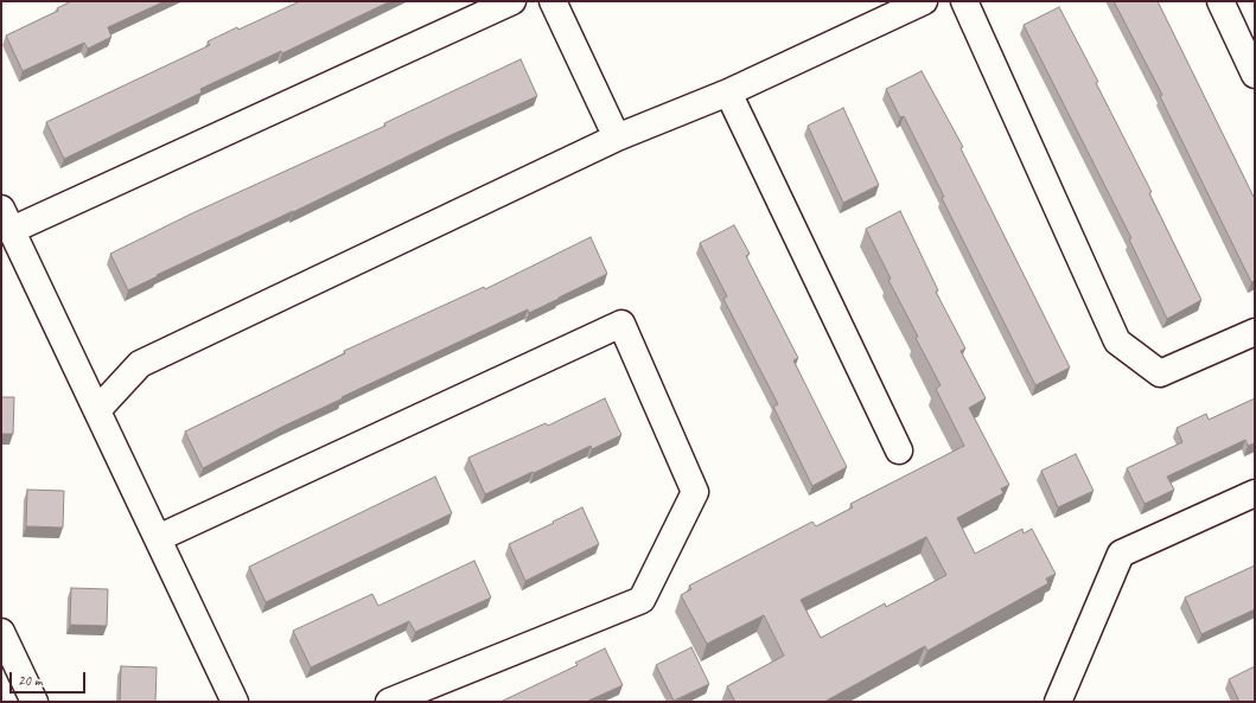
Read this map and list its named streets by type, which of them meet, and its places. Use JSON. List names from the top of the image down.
{
  "scale_bar": "20 m"
}
